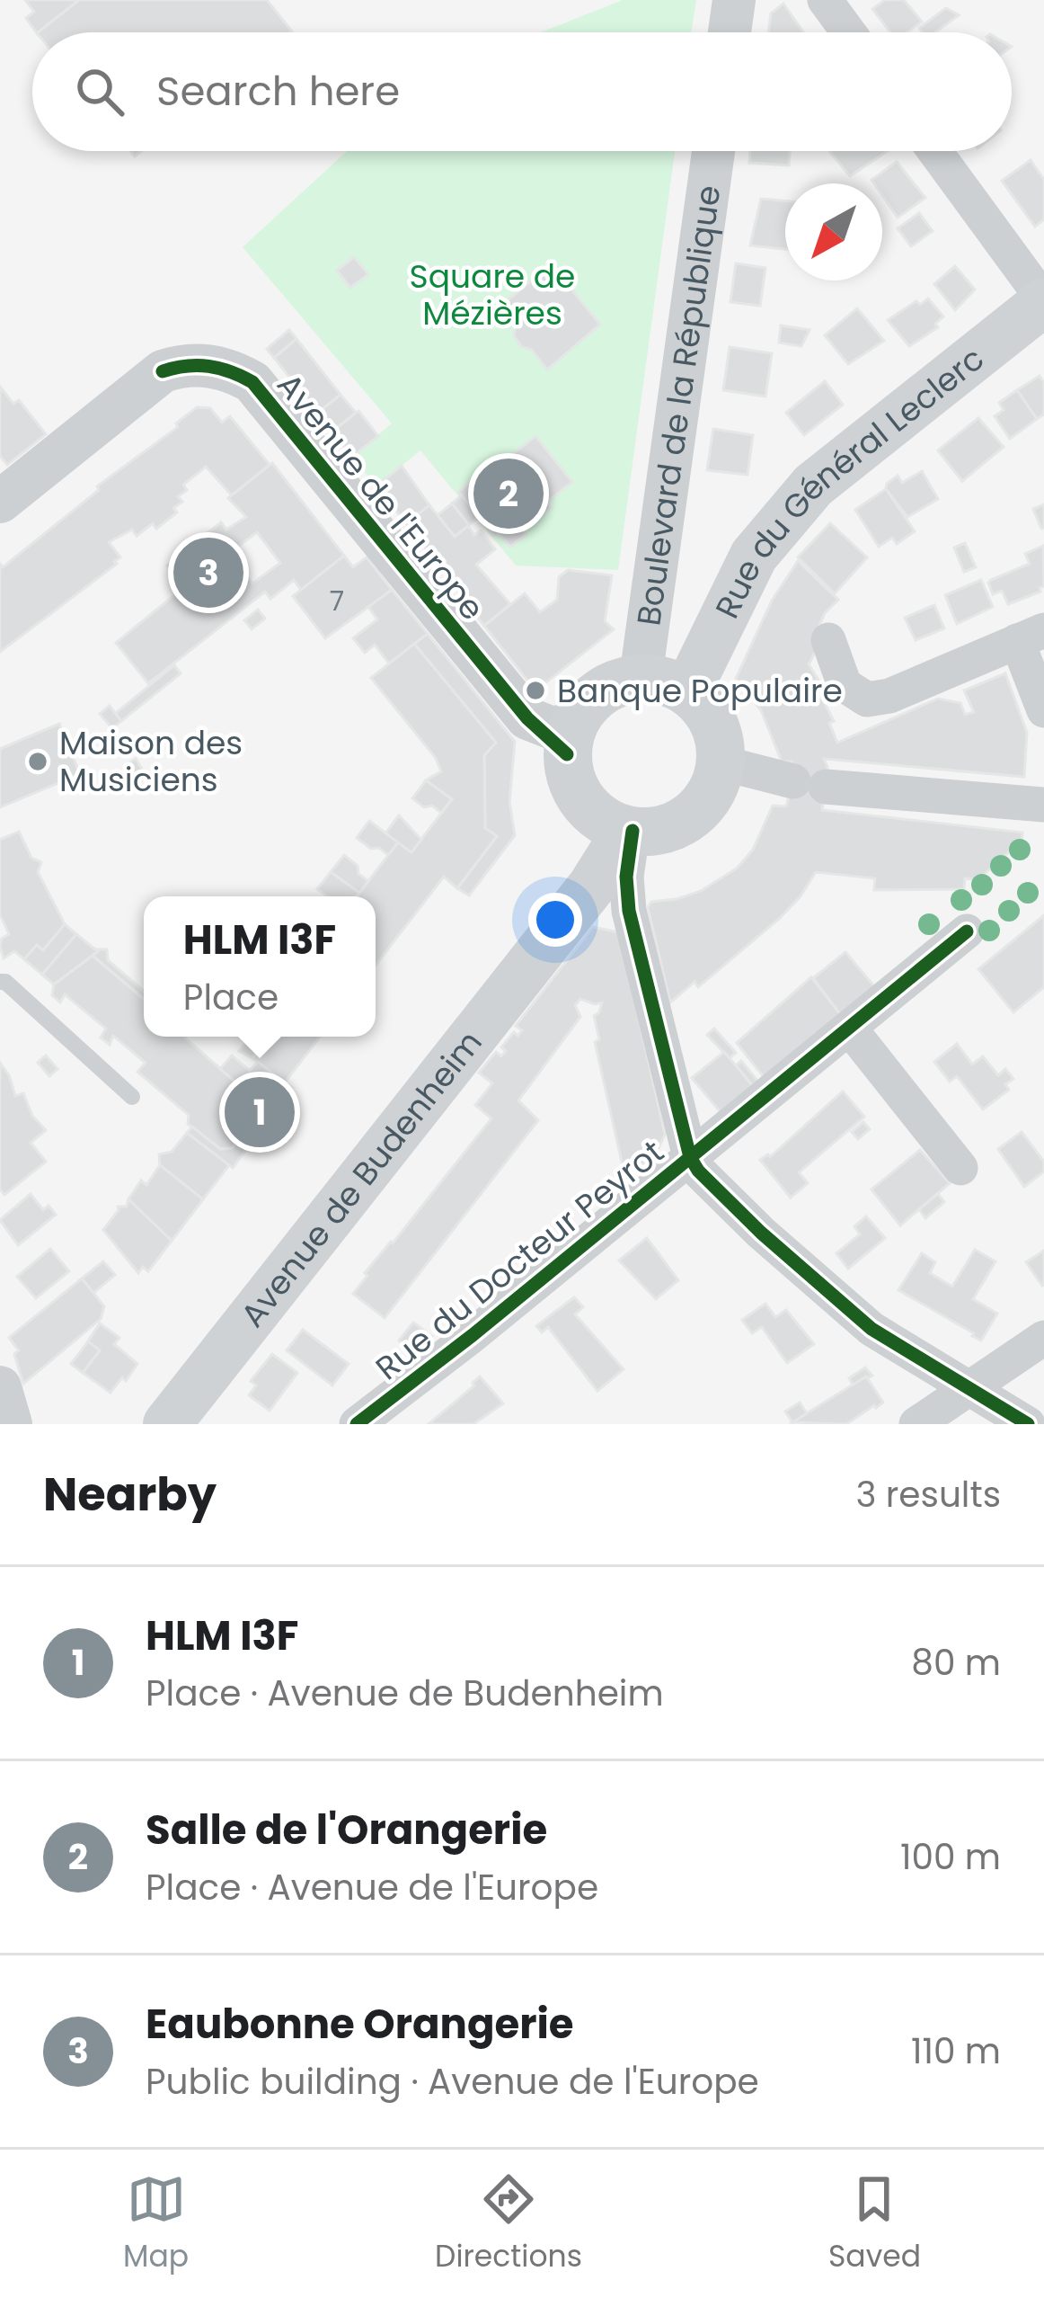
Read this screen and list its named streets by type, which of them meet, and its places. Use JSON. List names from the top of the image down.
{
  "streets": {
    "main road": ["Rue du Général Leclerc", "Avenue de Budenheim"],
    "street": ["Boulevard de la République", "Avenue de l'Europe", "Rue du Docteur Peyrot"]
  },
  "crossings": [
    ["Boulevard de la République", "Rue du Général Leclerc"],
    ["Boulevard de la République", "Avenue de l'Europe"],
    ["Boulevard de la République", "Avenue de Budenheim"],
    ["Rue du Général Leclerc", "Avenue de l'Europe"],
    ["Rue du Général Leclerc", "Avenue de Budenheim"],
    ["Avenue de l'Europe", "Avenue de Budenheim"]
  ],
  "parks": ["Square de Mézières"],
  "places": ["Banque Populaire", "Maison des Musiciens"],
  "house_numbers": ["7"],
  "north": "bottom left",
  "page": {
    "search": "Search here",
    "pins": ["2", "3", "1"],
    "popup": ["HLM I3F", "Place"],
    "heading": ["Nearby", "3 results"],
    "list": [
      {
        "mark": "1",
        "name": "HLM I3F",
        "note": "Place · Avenue de Budenheim",
        "value": "80 m"
      },
      {
        "mark": "2",
        "name": "Salle de l'Orangerie",
        "note": "Place · Avenue de l'Europe",
        "value": "100 m"
      },
      {
        "mark": "3",
        "name": "Eaubonne Orangerie",
        "note": "Public building · Avenue de l'Europe",
        "value": "110 m"
      }
    ],
    "nav": ["Map", "Directions", "Saved"]
  }
}
